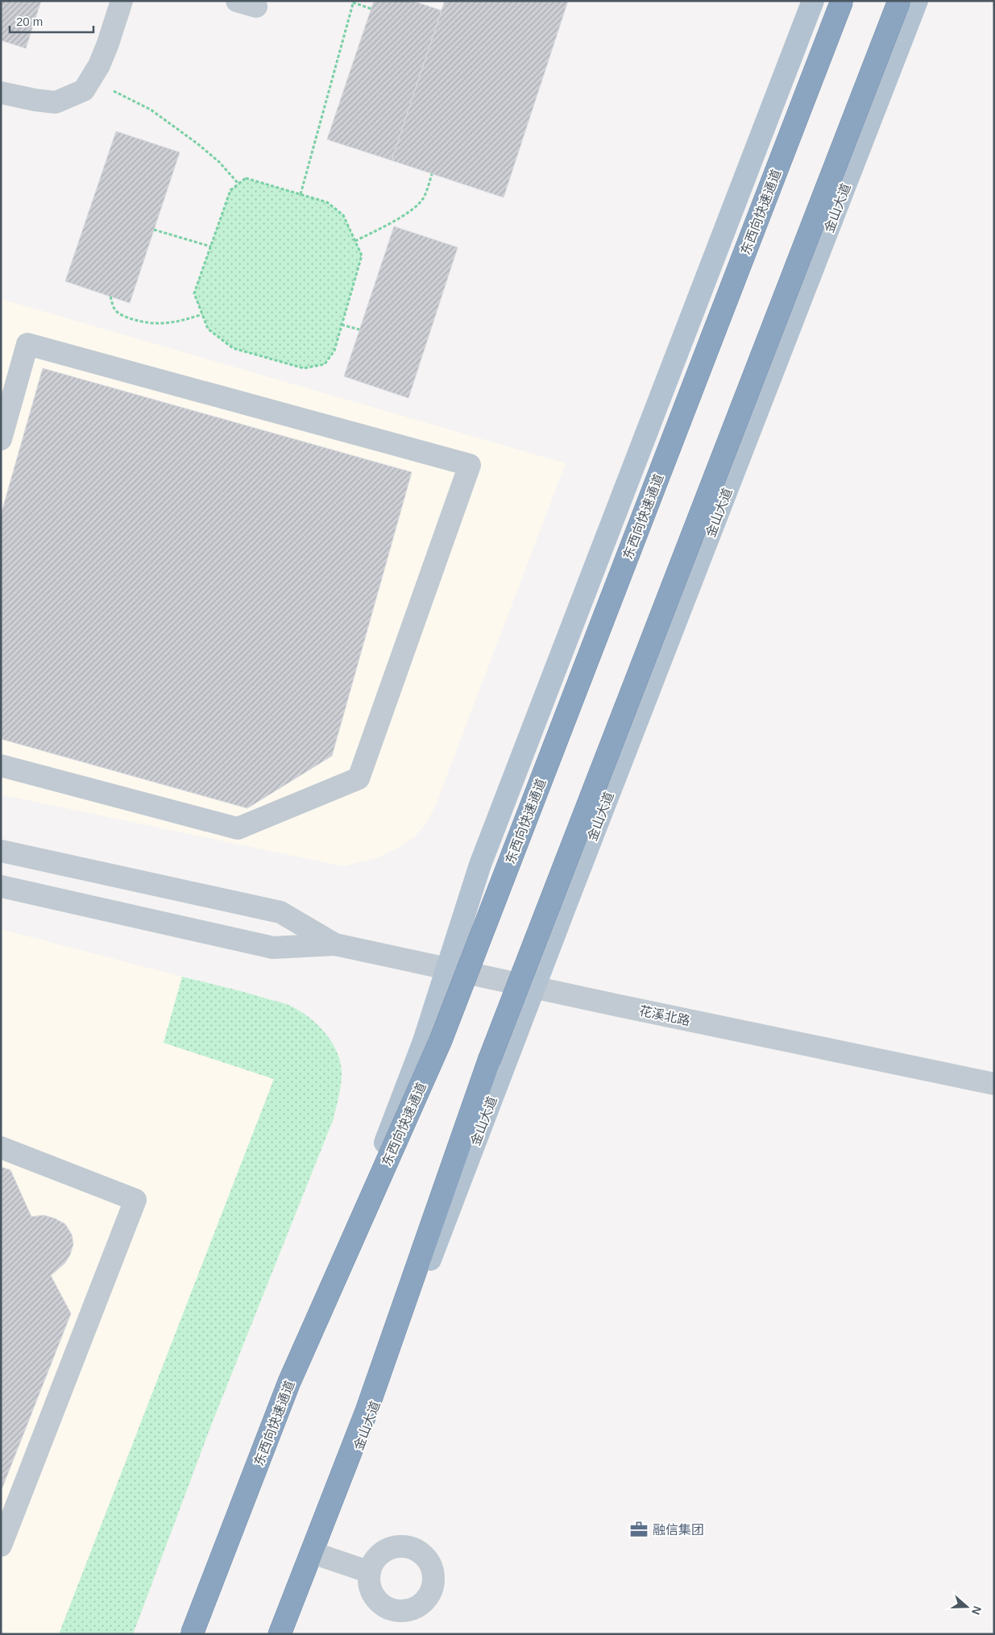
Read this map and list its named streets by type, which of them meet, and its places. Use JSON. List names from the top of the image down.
{
  "streets": {
    "highway": ["东西向快速通道"],
    "main road": ["金山大道"],
    "street": ["花溪北路"]
  },
  "crossings": [
    ["金山大道", "花溪北路"]
  ],
  "places": {
    "office": ["融信集团"]
  },
  "scale_bar": "20 m",
  "north": "right"
}
